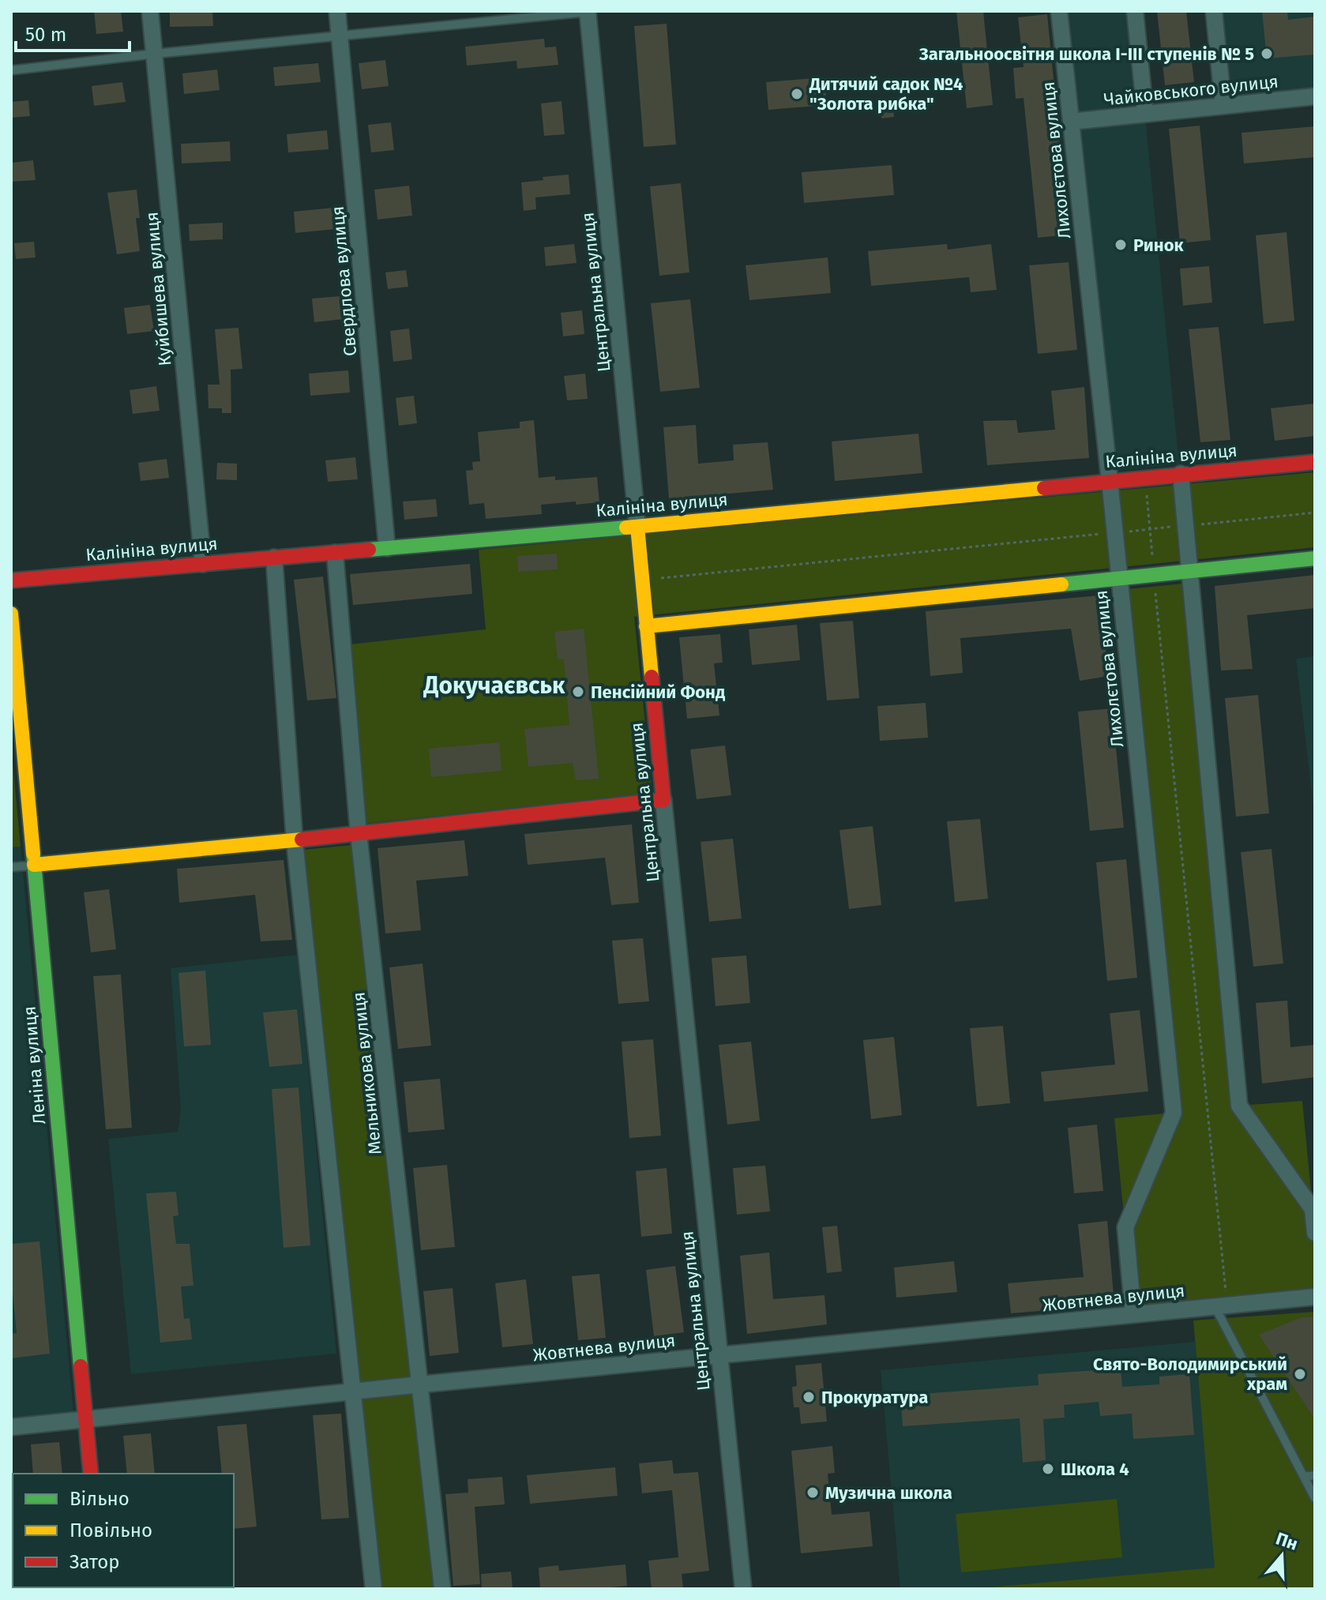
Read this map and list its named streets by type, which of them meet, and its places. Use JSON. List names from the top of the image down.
{
  "streets": {
    "main road": ["Центральна вулиця", "Калініна вулиця", "Леніна вулиця"],
    "street": [
      "Чайковського вулиця",
      "Лихолєтова вулиця",
      "Свердлова вулиця",
      "Куйбишева вулиця",
      "Мельникова вулиця",
      "Жовтнева вулиця"
    ]
  },
  "crossings": [
    ["Чайковського вулиця", "Лихолєтова вулиця"],
    ["Лихолєтова вулиця", "Калініна вулиця"],
    ["Лихолєтова вулиця", "Жовтнева вулиця"],
    ["Свердлова вулиця", "Калініна вулиця"],
    ["Куйбишева вулиця", "Калініна вулиця"],
    ["Центральна вулиця", "Калініна вулиця"],
    ["Центральна вулиця", "Жовтнева вулиця"],
    ["Калініна вулиця", "Мельникова вулиця"],
    ["Леніна вулиця", "Жовтнева вулиця"],
    ["Мельникова вулиця", "Жовтнева вулиця"]
  ],
  "districts": ["Докучаєвськ"],
  "places": [
    "Загальноосвітня школа І-ІІІ ступенів № 5",
    "Дитячий садок №4 \"Золота рибка\"",
    "Ринок",
    "Пенсійний Фонд",
    "Свято-Володимирський храм",
    "Прокуратура",
    "Школа 4",
    "Музична школа"
  ],
  "legend": ["Вільно", "Повільно", "Затор"],
  "scale_bar": "50 m",
  "north": "top"
}
